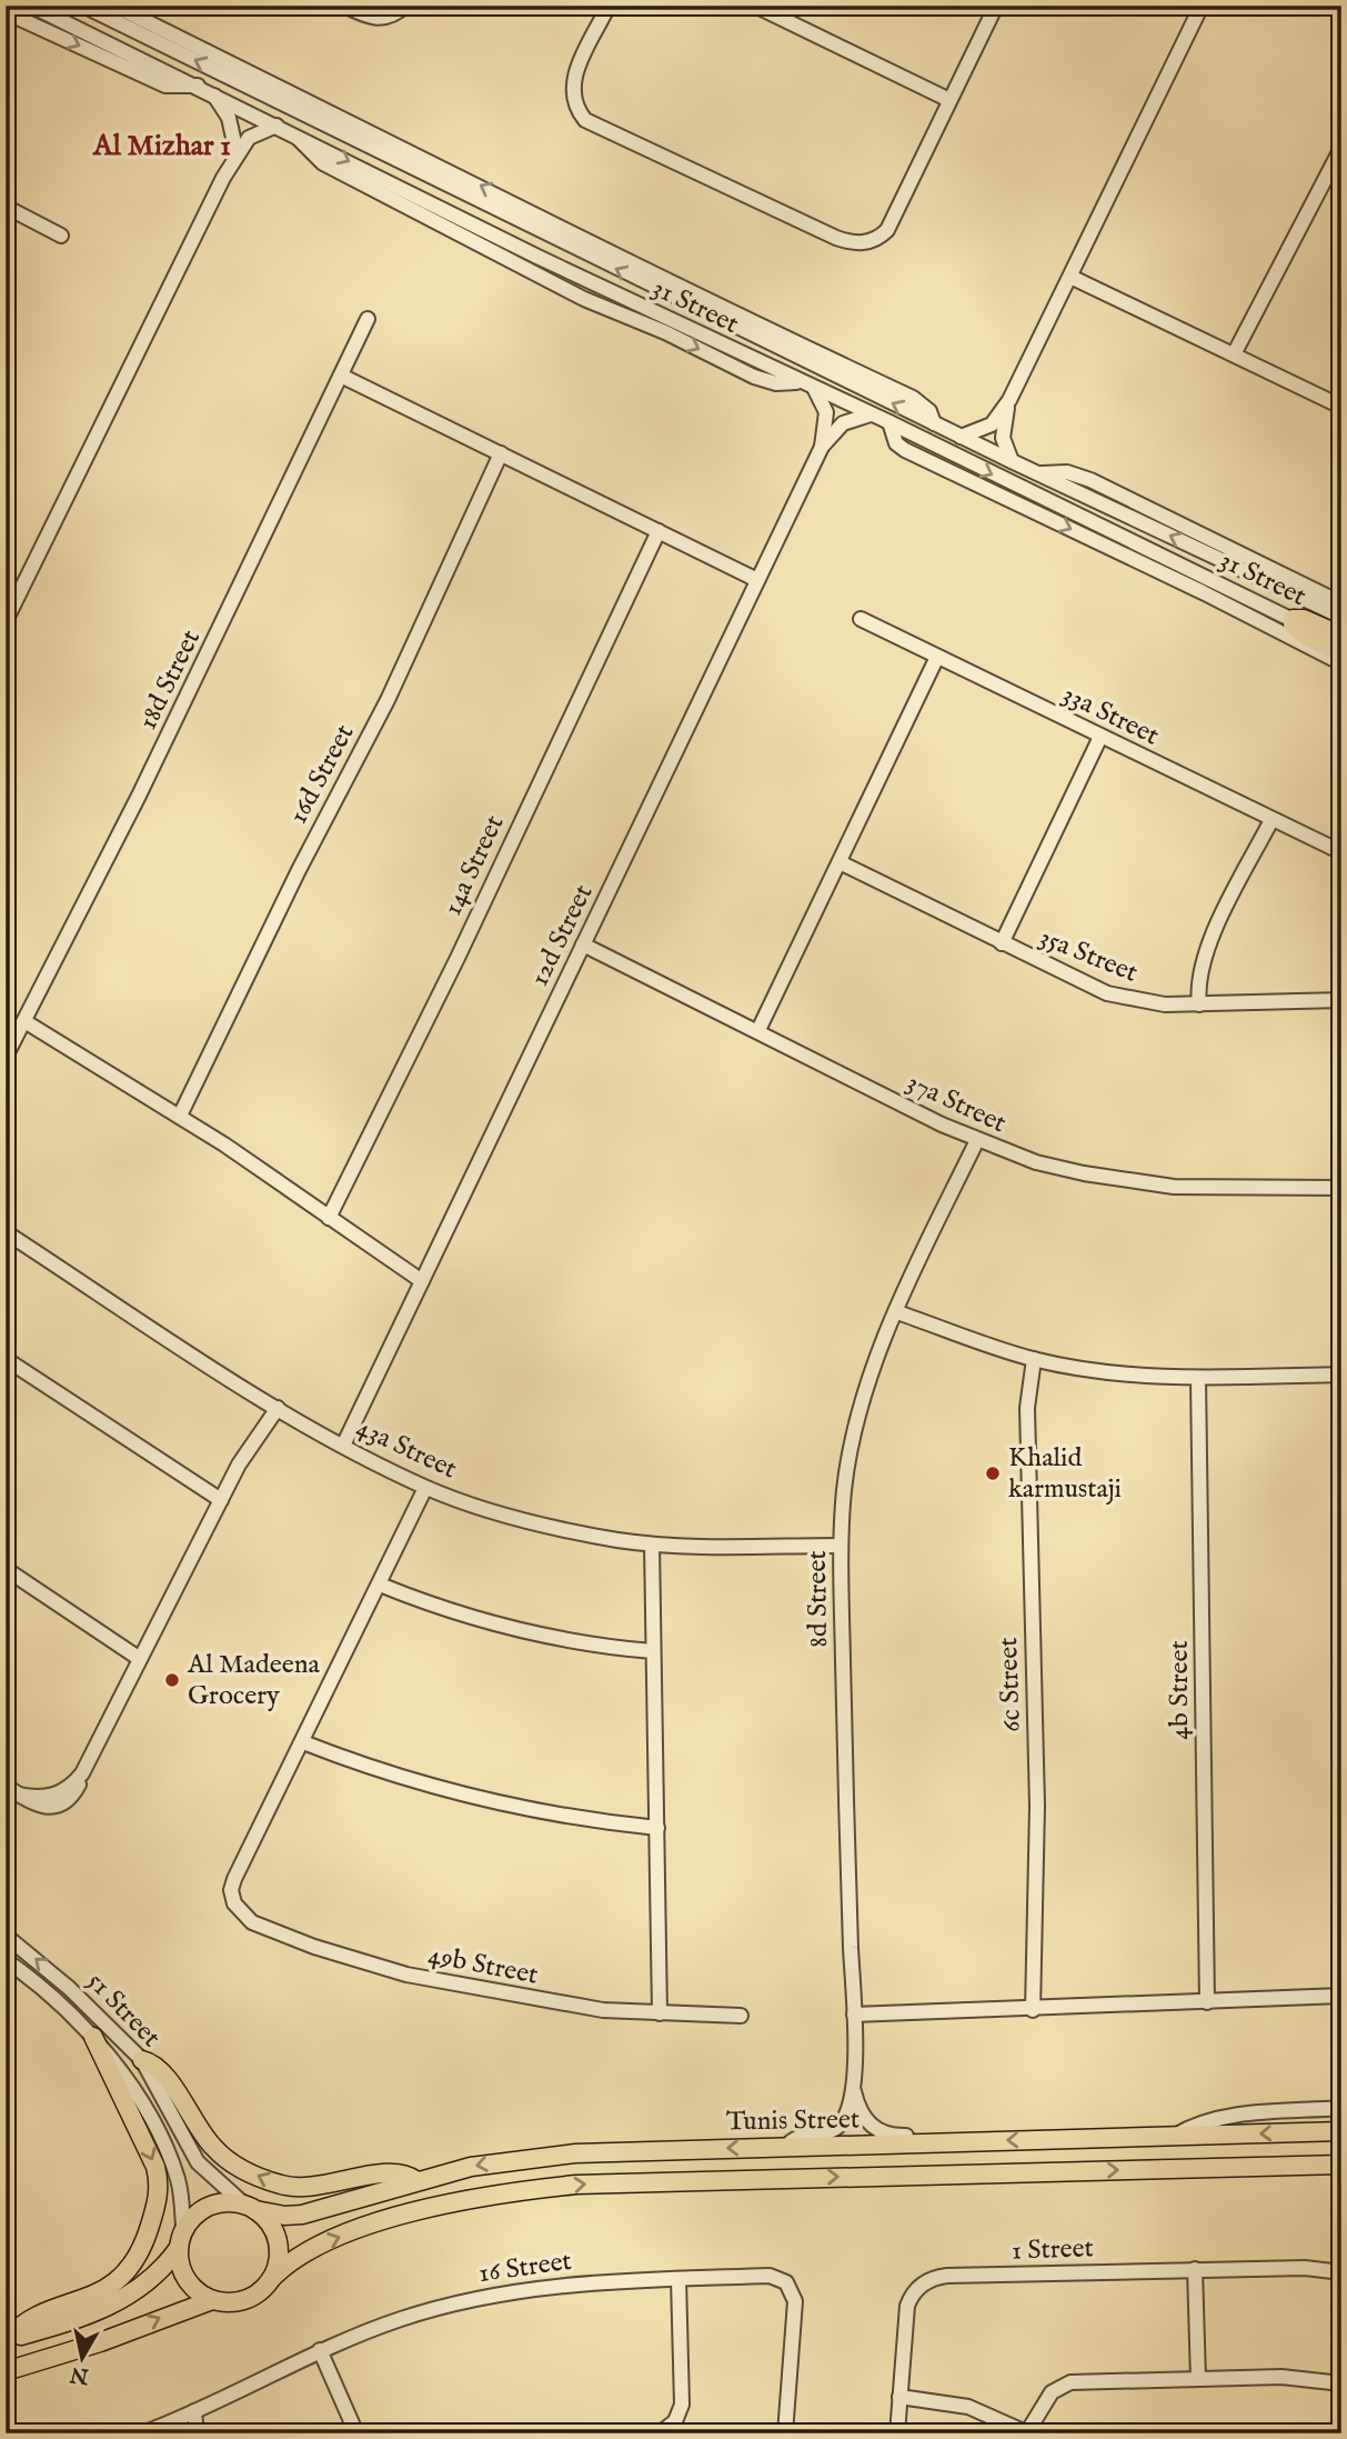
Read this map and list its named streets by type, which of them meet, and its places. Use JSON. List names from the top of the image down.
{
  "streets": {
    "main road": ["Tunis Street"],
    "street": [
      "31 Street",
      "18d Street",
      "33a Street",
      "16d Street",
      "14a Street",
      "12d Street",
      "35a Street",
      "37a Street",
      "43a Street",
      "8d Street",
      "6c Street",
      "4b Street",
      "49b Street",
      "51 Street",
      "1 Street",
      "16 Street"
    ]
  },
  "crossings": [
    ["31 Street", "12d Street"],
    ["12d Street", "37a Street"],
    ["12d Street", "43a Street"],
    ["37a Street", "8d Street"],
    ["43a Street", "8d Street"],
    ["8d Street", "Tunis Street"],
    ["51 Street", "Tunis Street"]
  ],
  "districts": ["Al Mizhar 1"],
  "places": ["Khalid karmustaji", "Al Madeena Grocery"],
  "north": "bottom"
}
